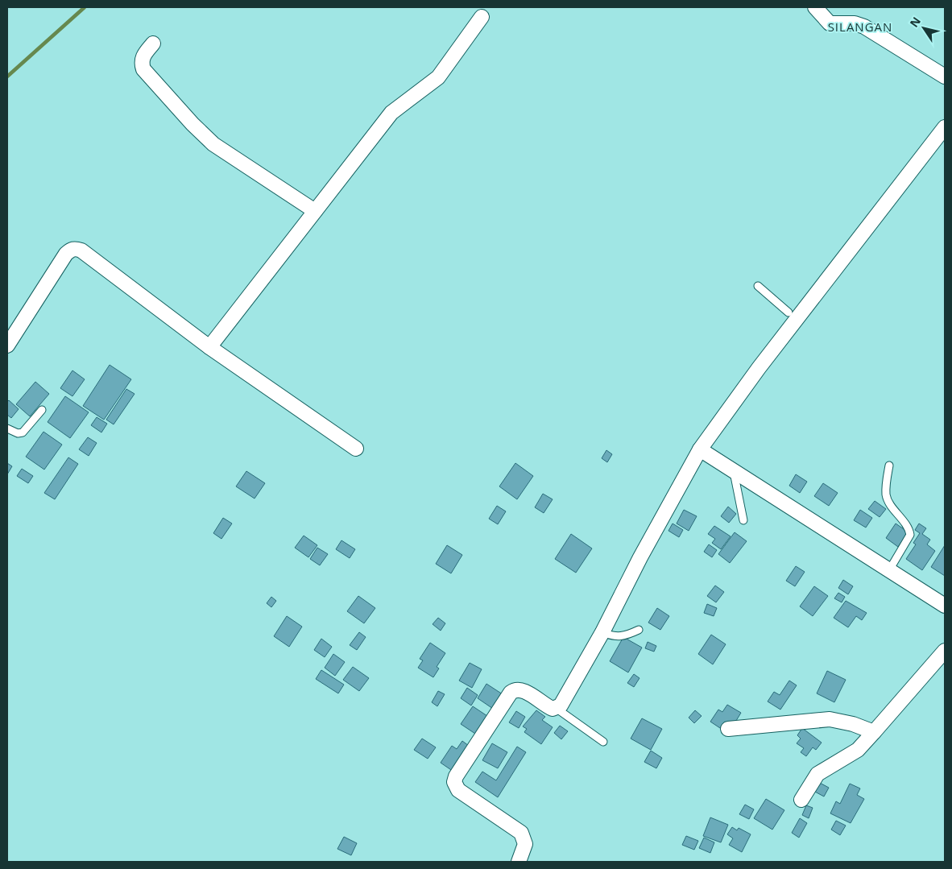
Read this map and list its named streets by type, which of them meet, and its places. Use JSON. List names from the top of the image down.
{
  "districts": ["SILANGAN"],
  "north": "top left"
}
